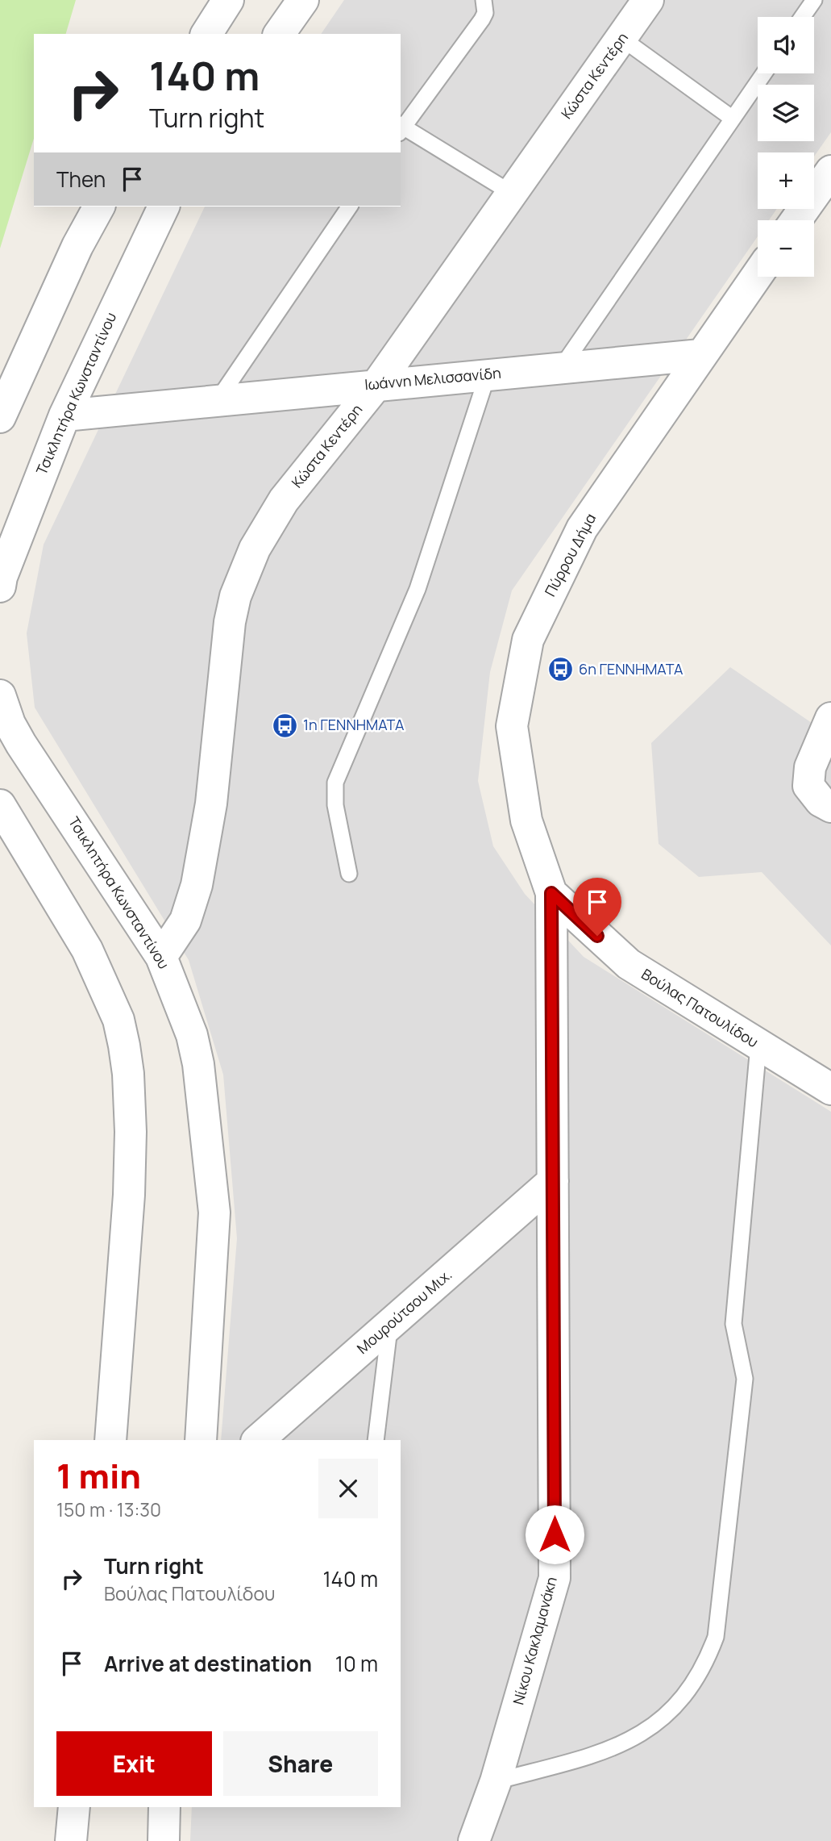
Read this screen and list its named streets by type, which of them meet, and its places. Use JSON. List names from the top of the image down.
{
  "streets": {
    "street": [
      "Κώστα Κεντέρη",
      "Ιωάννη Μελισσανίδη",
      "Τσικλητήρα Κωνσταντίνου",
      "Πύρρου Δήμα",
      "Βούλας Πατουλίδου",
      "Μουρούτσου Μιχ.",
      "Νίκου Κακλαμανάκη"
    ]
  },
  "crossings": [
    ["Κώστα Κεντέρη", "Ιωάννη Μελισσανίδη"],
    ["Κώστα Κεντέρη", "Τσικλητήρα Κωνσταντίνου"],
    ["Ιωάννη Μελισσανίδη", "Τσικλητήρα Κωνσταντίνου"],
    ["Ιωάννη Μελισσανίδη", "Πύρρου Δήμα"],
    ["Πύρρου Δήμα", "Βούλας Πατουλίδου"],
    ["Πύρρου Δήμα", "Νίκου Κακλαμανάκη"],
    ["Βούλας Πατουλίδου", "Νίκου Κακλαμανάκη"],
    ["Μουρούτσου Μιχ.", "Νίκου Κακλαμανάκη"]
  ],
  "places": {
    "bus stop": ["6η ΓΕΝΝΗΜΑΤΑ", "1η ΓΕΝΝΗΜΑΤΑ"]
  },
  "page": {
    "map_buttons": ["+", "−"],
    "turn": ["140 m", "Turn right"],
    "then": "Then",
    "heading": ["1 min", "150 m · 13:30"],
    "list": [
      {
        "name": "Turn right",
        "note": "Βούλας Πατουλίδου",
        "value": "140 m"
      },
      {
        "name": "Arrive at destination",
        "value": "10 m"
      }
    ],
    "buttons": ["Exit", "Share"]
  }
}
